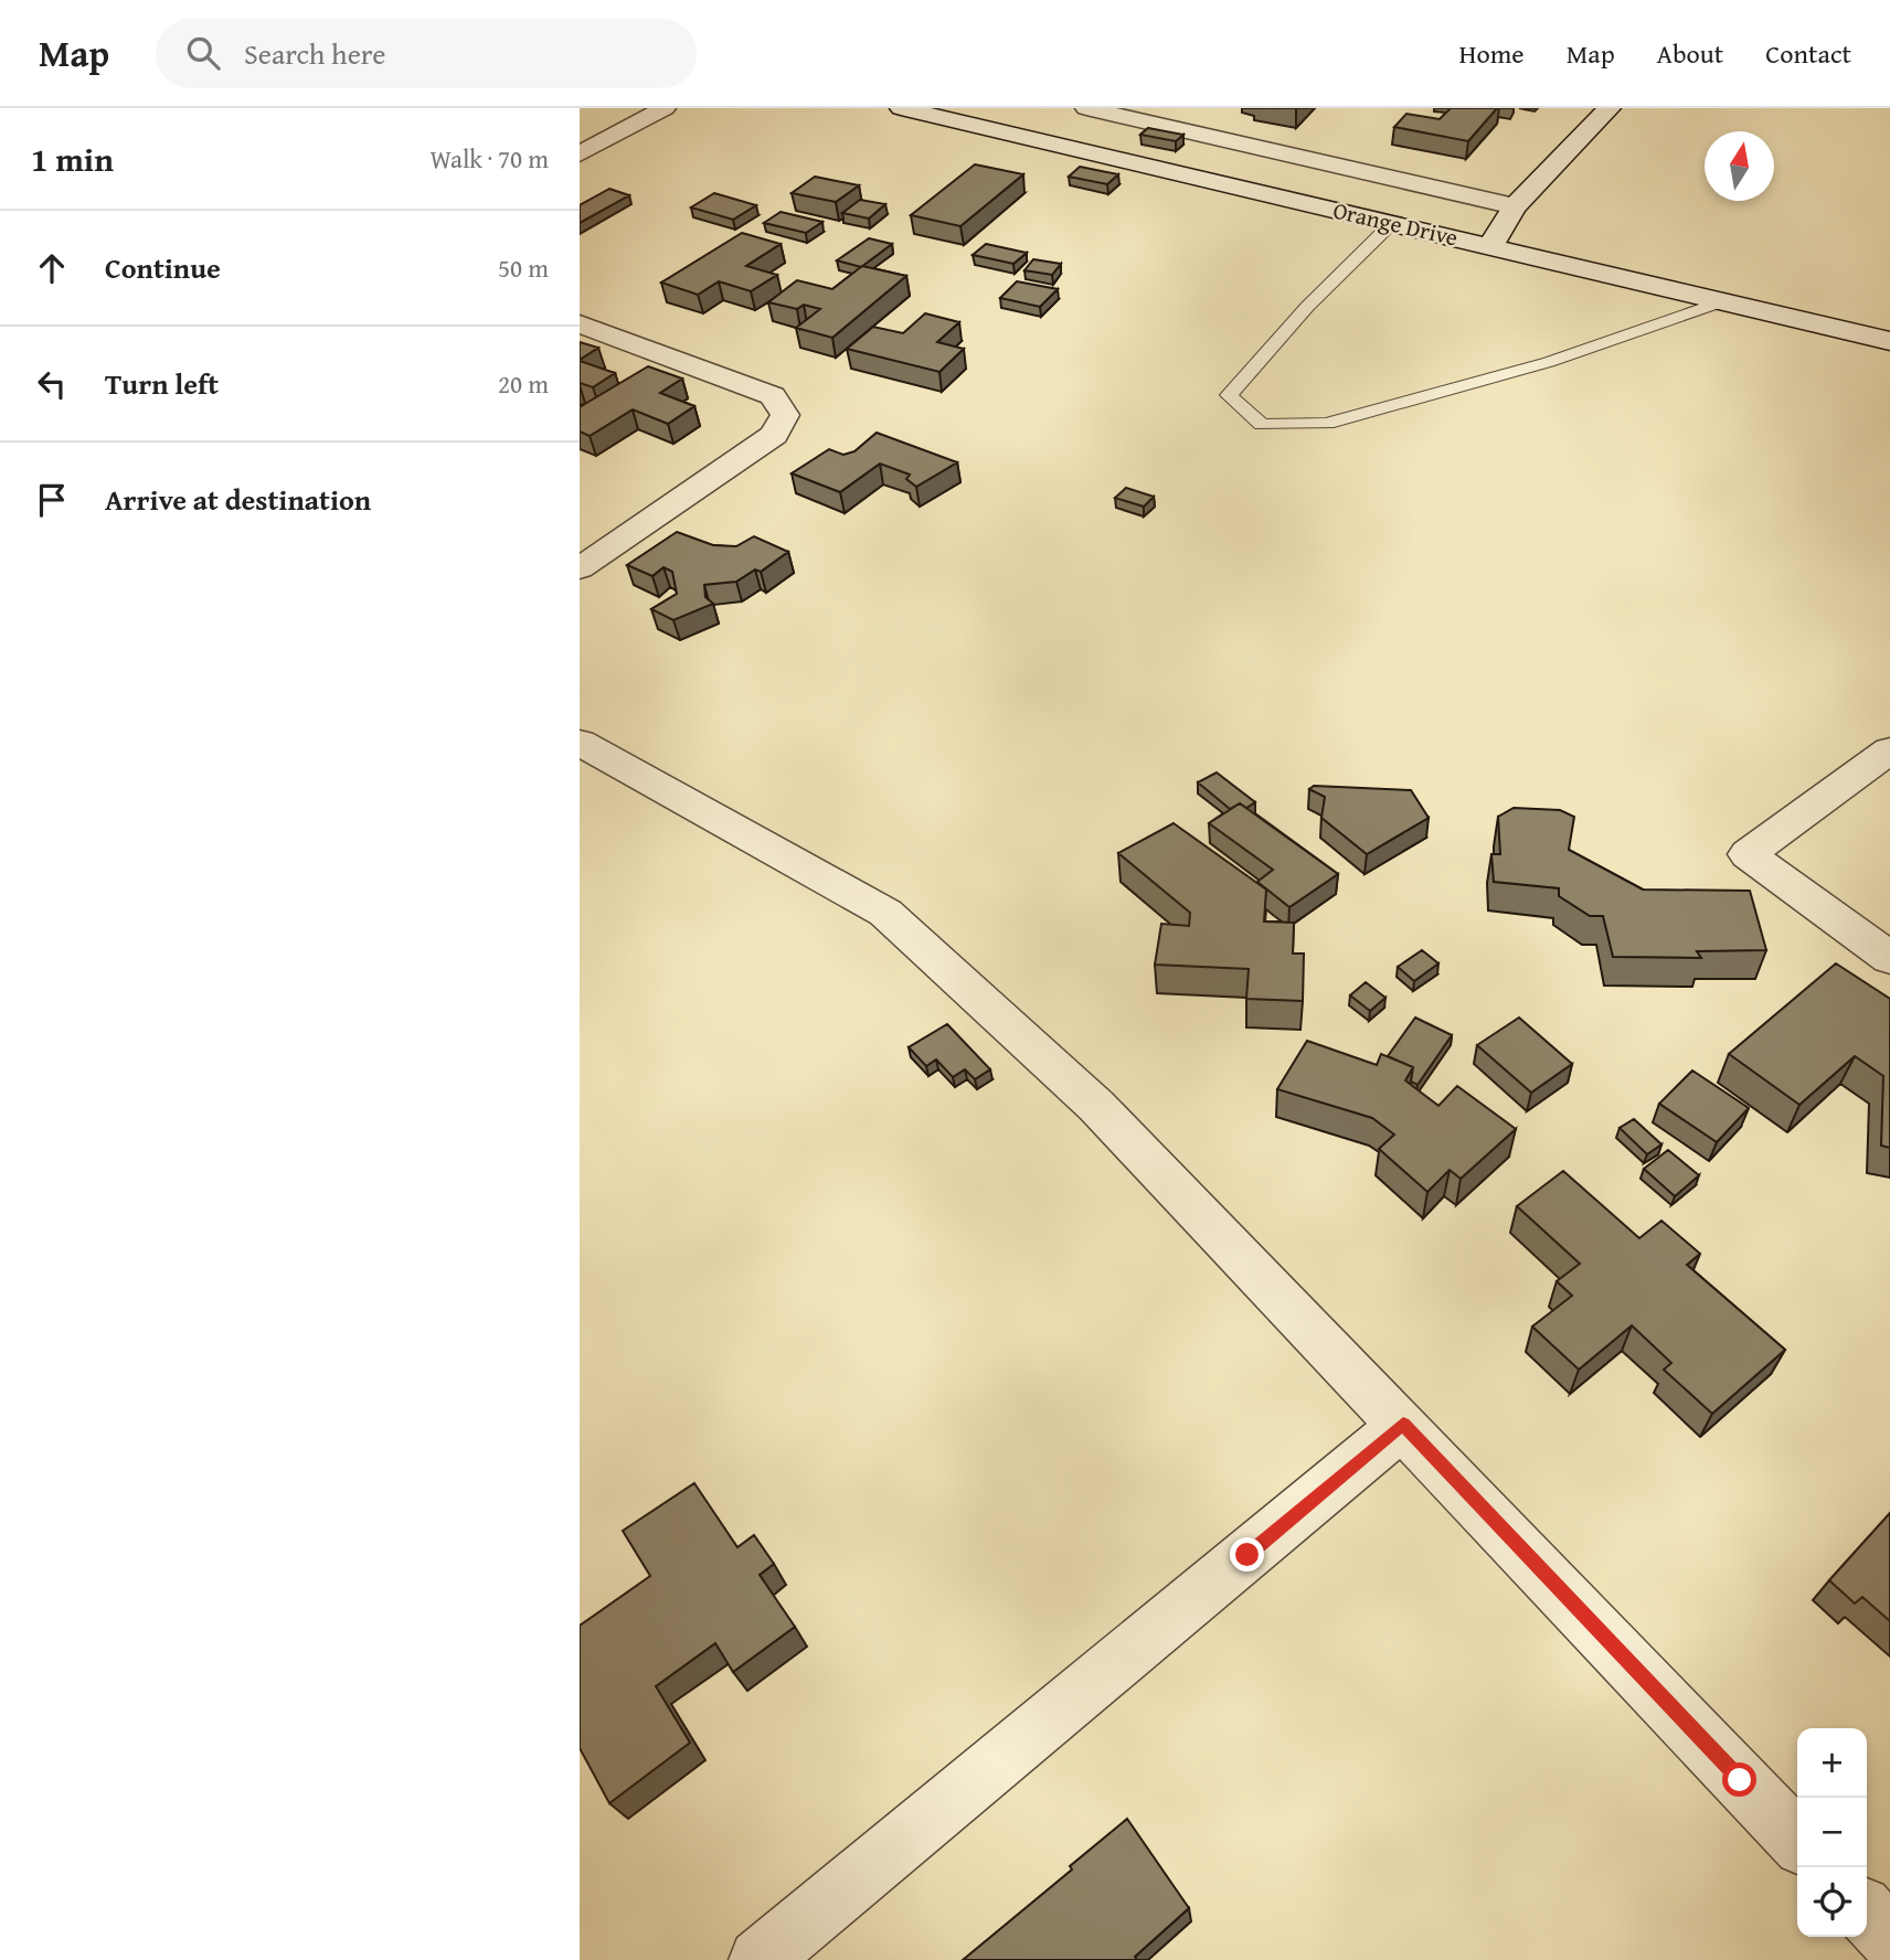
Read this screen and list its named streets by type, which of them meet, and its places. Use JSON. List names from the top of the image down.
{
  "streets": {
    "street": ["Orange Drive"]
  },
  "north": "top",
  "page": {
    "header": "Map",
    "search": "Search here",
    "nav": [
      "Home",
      "Map",
      "About",
      "Contact"
    ],
    "heading": ["1 min", "Walk · 70 m"],
    "list": [
      ["Continue", "50 m"],
      ["Turn left", "20 m"],
      "Arrive at destination"
    ],
    "map_buttons": ["+", "−"]
  }
}
